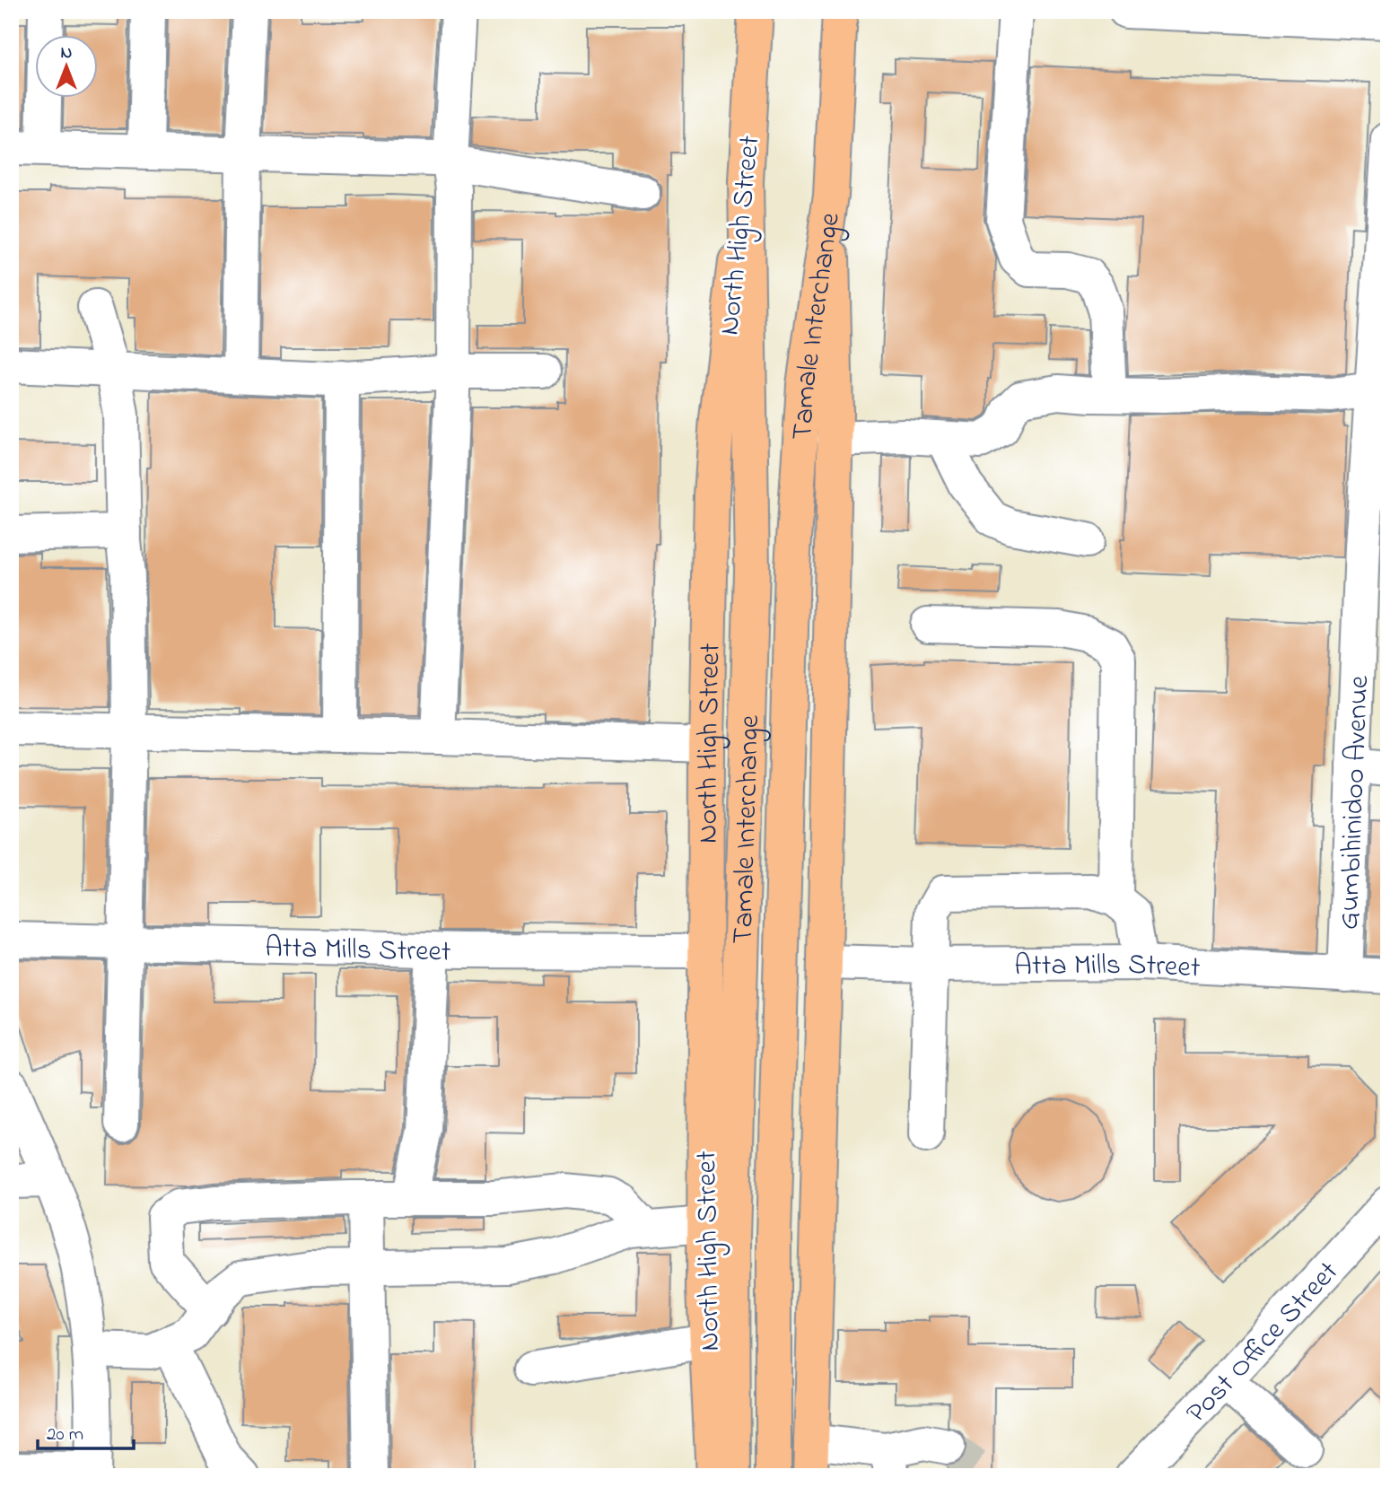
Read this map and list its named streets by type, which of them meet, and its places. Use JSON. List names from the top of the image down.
{
  "streets": {
    "main road": ["North High Street", "Tamale Interchange"],
    "street": ["Gumbihinidoo Avenue", "Atta Mills Street", "Post Office Street"]
  },
  "crossings": [
    ["North High Street", "Tamale Interchange"],
    ["North High Street", "Atta Mills Street"],
    ["Gumbihinidoo Avenue", "Atta Mills Street"]
  ],
  "scale_bar": "20 m",
  "north": "top"
}
